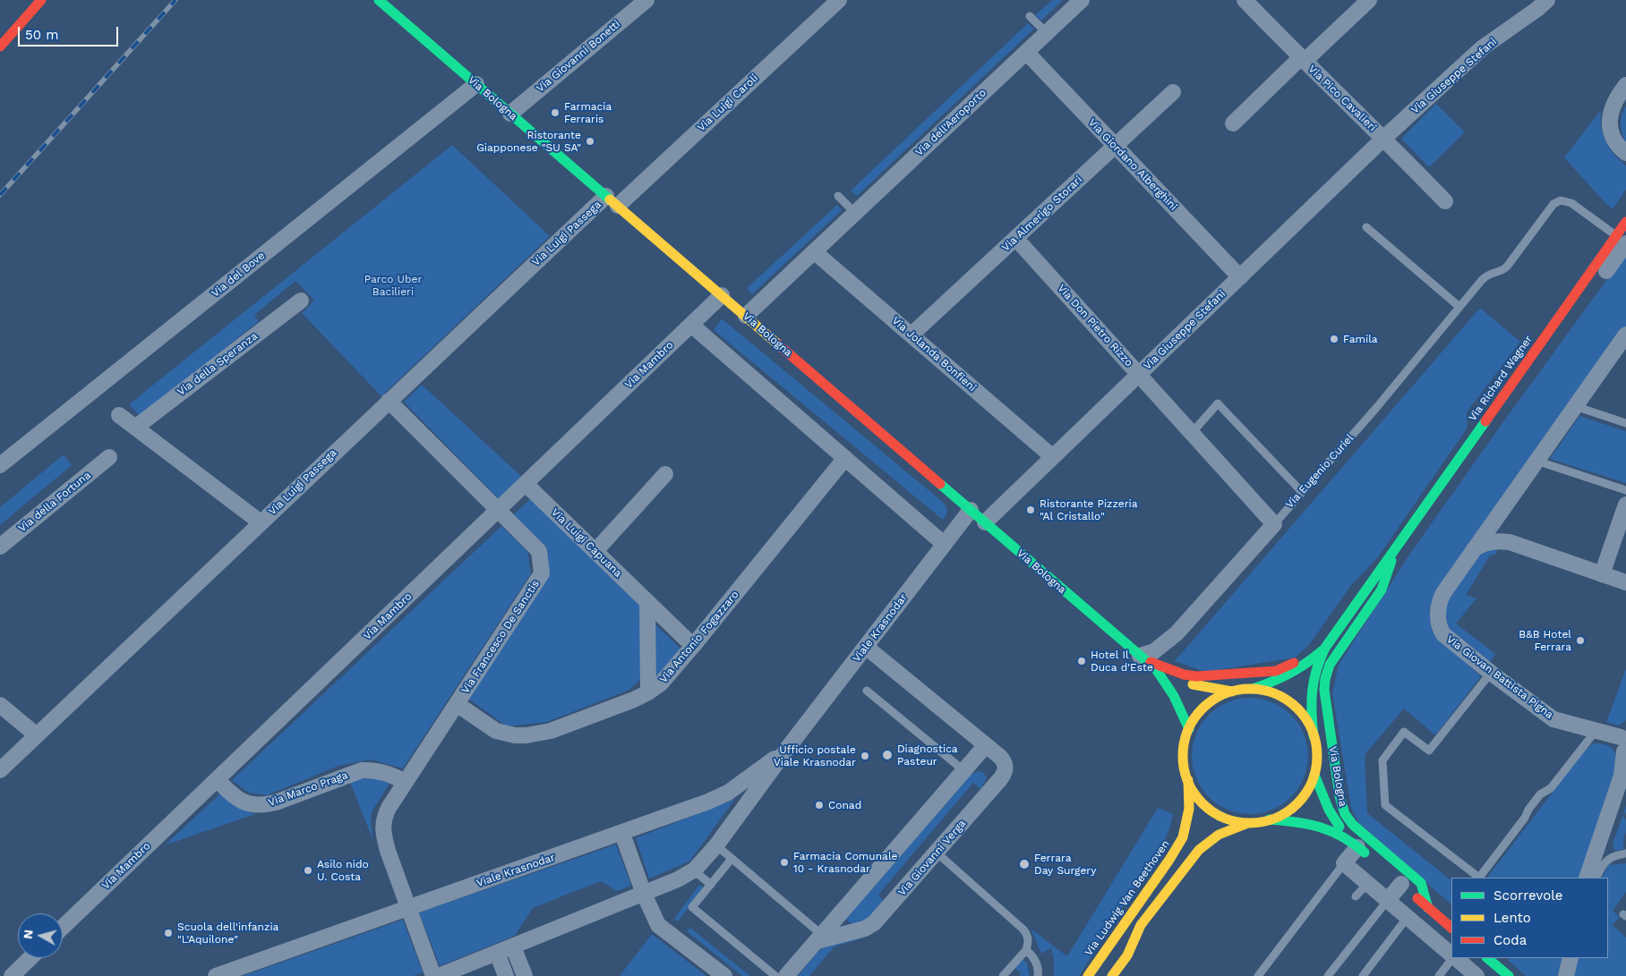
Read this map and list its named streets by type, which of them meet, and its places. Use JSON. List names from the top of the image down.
{
  "streets": {
    "street": [
      "Via Giovanni Bonetti",
      "Via Giuseppe Stefani",
      "Via Bologna",
      "Via Pico Cavalieri",
      "Via Luigi Caroli",
      "Via dell'Aeroporto",
      "Via Giordano Alberghini",
      "Via Almerigo Storari",
      "Via Luigi Passega",
      "Via del Bove",
      "Via Don Pietro Rizzo",
      "Via Jolanda Bonfieni",
      "Via della Speranza",
      "Via Mambro",
      "Via Richard Wagner",
      "Via Eugenio Curiel",
      "Via della Fortuna",
      "Via Luigi Capuana",
      "Viale Krasnodar",
      "Via Francesco De Sanctis",
      "Via Antonio Fogazzaro",
      "Via Giovan Battista Pigna",
      "Via Marco Praga",
      "Via Giovanni Verga",
      "Via Ludwig Van Beethoven"
    ]
  },
  "crossings": [
    ["Via Giovanni Bonetti", "Via Bologna"],
    ["Via Giuseppe Stefani", "Via Bologna"],
    ["Via Giuseppe Stefani", "Via Pico Cavalieri"],
    ["Via Giuseppe Stefani", "Via Giordano Alberghini"],
    ["Via Giuseppe Stefani", "Via Don Pietro Rizzo"],
    ["Via Giuseppe Stefani", "Via Jolanda Bonfieni"],
    ["Via Bologna", "Via Luigi Caroli"],
    ["Via Bologna", "Via dell'Aeroporto"],
    ["Via Bologna", "Via Luigi Passega"],
    ["Via Bologna", "Via del Bove"],
    ["Via Bologna", "Via Mambro"],
    ["Via Bologna", "Via Richard Wagner"],
    ["Via Bologna", "Via Eugenio Curiel"],
    ["Via Bologna", "Viale Krasnodar"],
    ["Via Bologna", "Via Ludwig Van Beethoven"],
    ["Via Luigi Caroli", "Via Luigi Passega"],
    ["Via dell'Aeroporto", "Via Giordano Alberghini"],
    ["Via dell'Aeroporto", "Via Jolanda Bonfieni"],
    ["Via Giordano Alberghini", "Via Almerigo Storari"],
    ["Via Almerigo Storari", "Via Don Pietro Rizzo"],
    ["Via Almerigo Storari", "Via Jolanda Bonfieni"],
    ["Via Luigi Passega", "Via Francesco De Sanctis"],
    ["Via Don Pietro Rizzo", "Via Eugenio Curiel"],
    ["Via Mambro", "Via Luigi Capuana"],
    ["Via Mambro", "Via Francesco De Sanctis"],
    ["Via Mambro", "Via Marco Praga"],
    ["Via Richard Wagner", "Via Ludwig Van Beethoven"],
    ["Via Luigi Capuana", "Via Antonio Fogazzaro"],
    ["Viale Krasnodar", "Via Francesco De Sanctis"],
    ["Viale Krasnodar", "Via Giovanni Verga"],
    ["Via Francesco De Sanctis", "Via Antonio Fogazzaro"],
    ["Via Francesco De Sanctis", "Via Marco Praga"]
  ],
  "parks": ["Parco Uber Bacilieri"],
  "places": [
    "Farmacia Ferraris",
    "Ristorante Giapponese \"SU SA\"",
    "Famila",
    "Ristorante Pizzeria \"Al Cristallo\"",
    "B&B Hotel Ferrara",
    "Hotel Il Duca d'Este",
    "Diagnostica Pasteur",
    "Ufficio postale Viale Krasnodar",
    "Conad",
    "Farmacia Comunale 10 - Krasnodar",
    "Ferrara Day Surgery",
    "Asilo nido U. Costa",
    "Scuola dell'infanzia \"L'Aquilone\""
  ],
  "legend": ["Scorrevole", "Lento", "Coda"],
  "scale_bar": "50 m",
  "north": "left"
}
